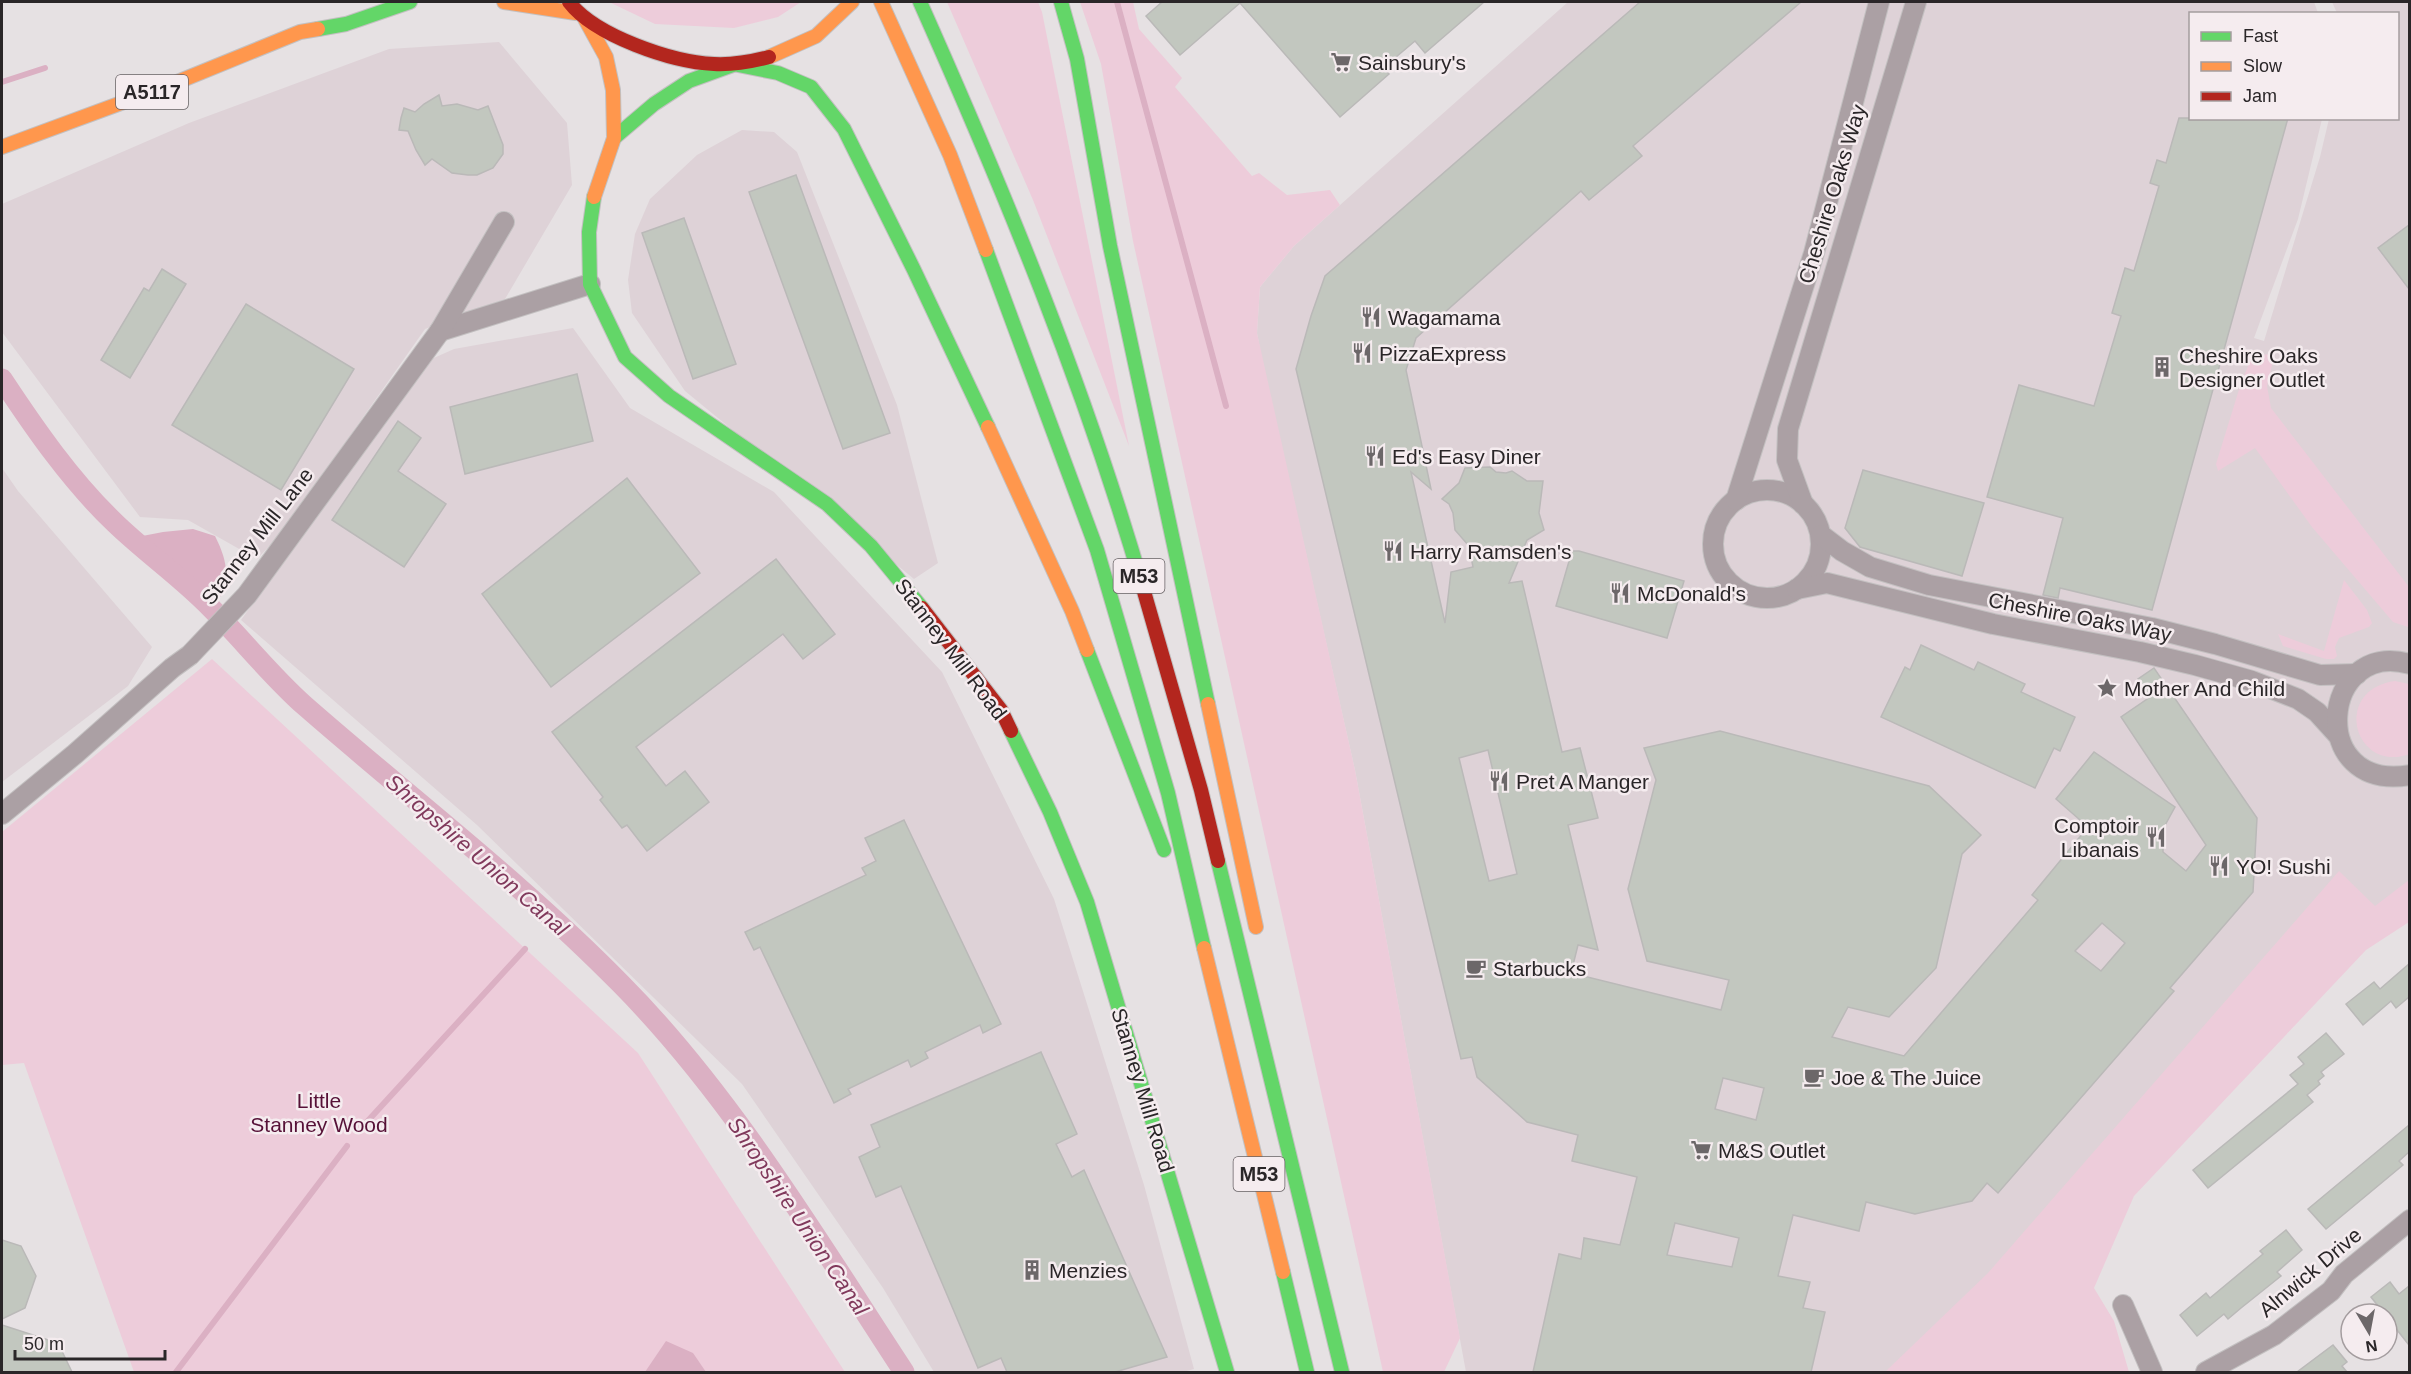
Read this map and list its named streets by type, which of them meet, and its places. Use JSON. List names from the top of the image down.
{
  "streets": {
    "main road": ["A5117", "M53", "Stanney Mill Road"],
    "street": ["Cheshire Oaks Way", "Stanney Mill Lane", "Alnwick Drive"]
  },
  "water": ["Shropshire Union Canal"],
  "parks": ["Little Stanney Wood"],
  "places": {
    "supermarket": ["Sainsbury's", "M&S Outlet"],
    "restaurant": [
      "Wagamama",
      "PizzaExpress",
      "Ed's Easy Diner",
      "Harry Ramsden's",
      "McDonald's",
      "Pret A Manger",
      "Comptoir Libanais",
      "YO! Sushi"
    ],
    "building": ["Cheshire Oaks Designer Outlet", "Menzies"],
    "place": ["Mother And Child"],
    "cafe": ["Starbucks", "Joe & The Juice"]
  },
  "legend": ["Fast", "Slow", "Jam"],
  "scale_bar": "50 m",
  "north": "bottom"
}
